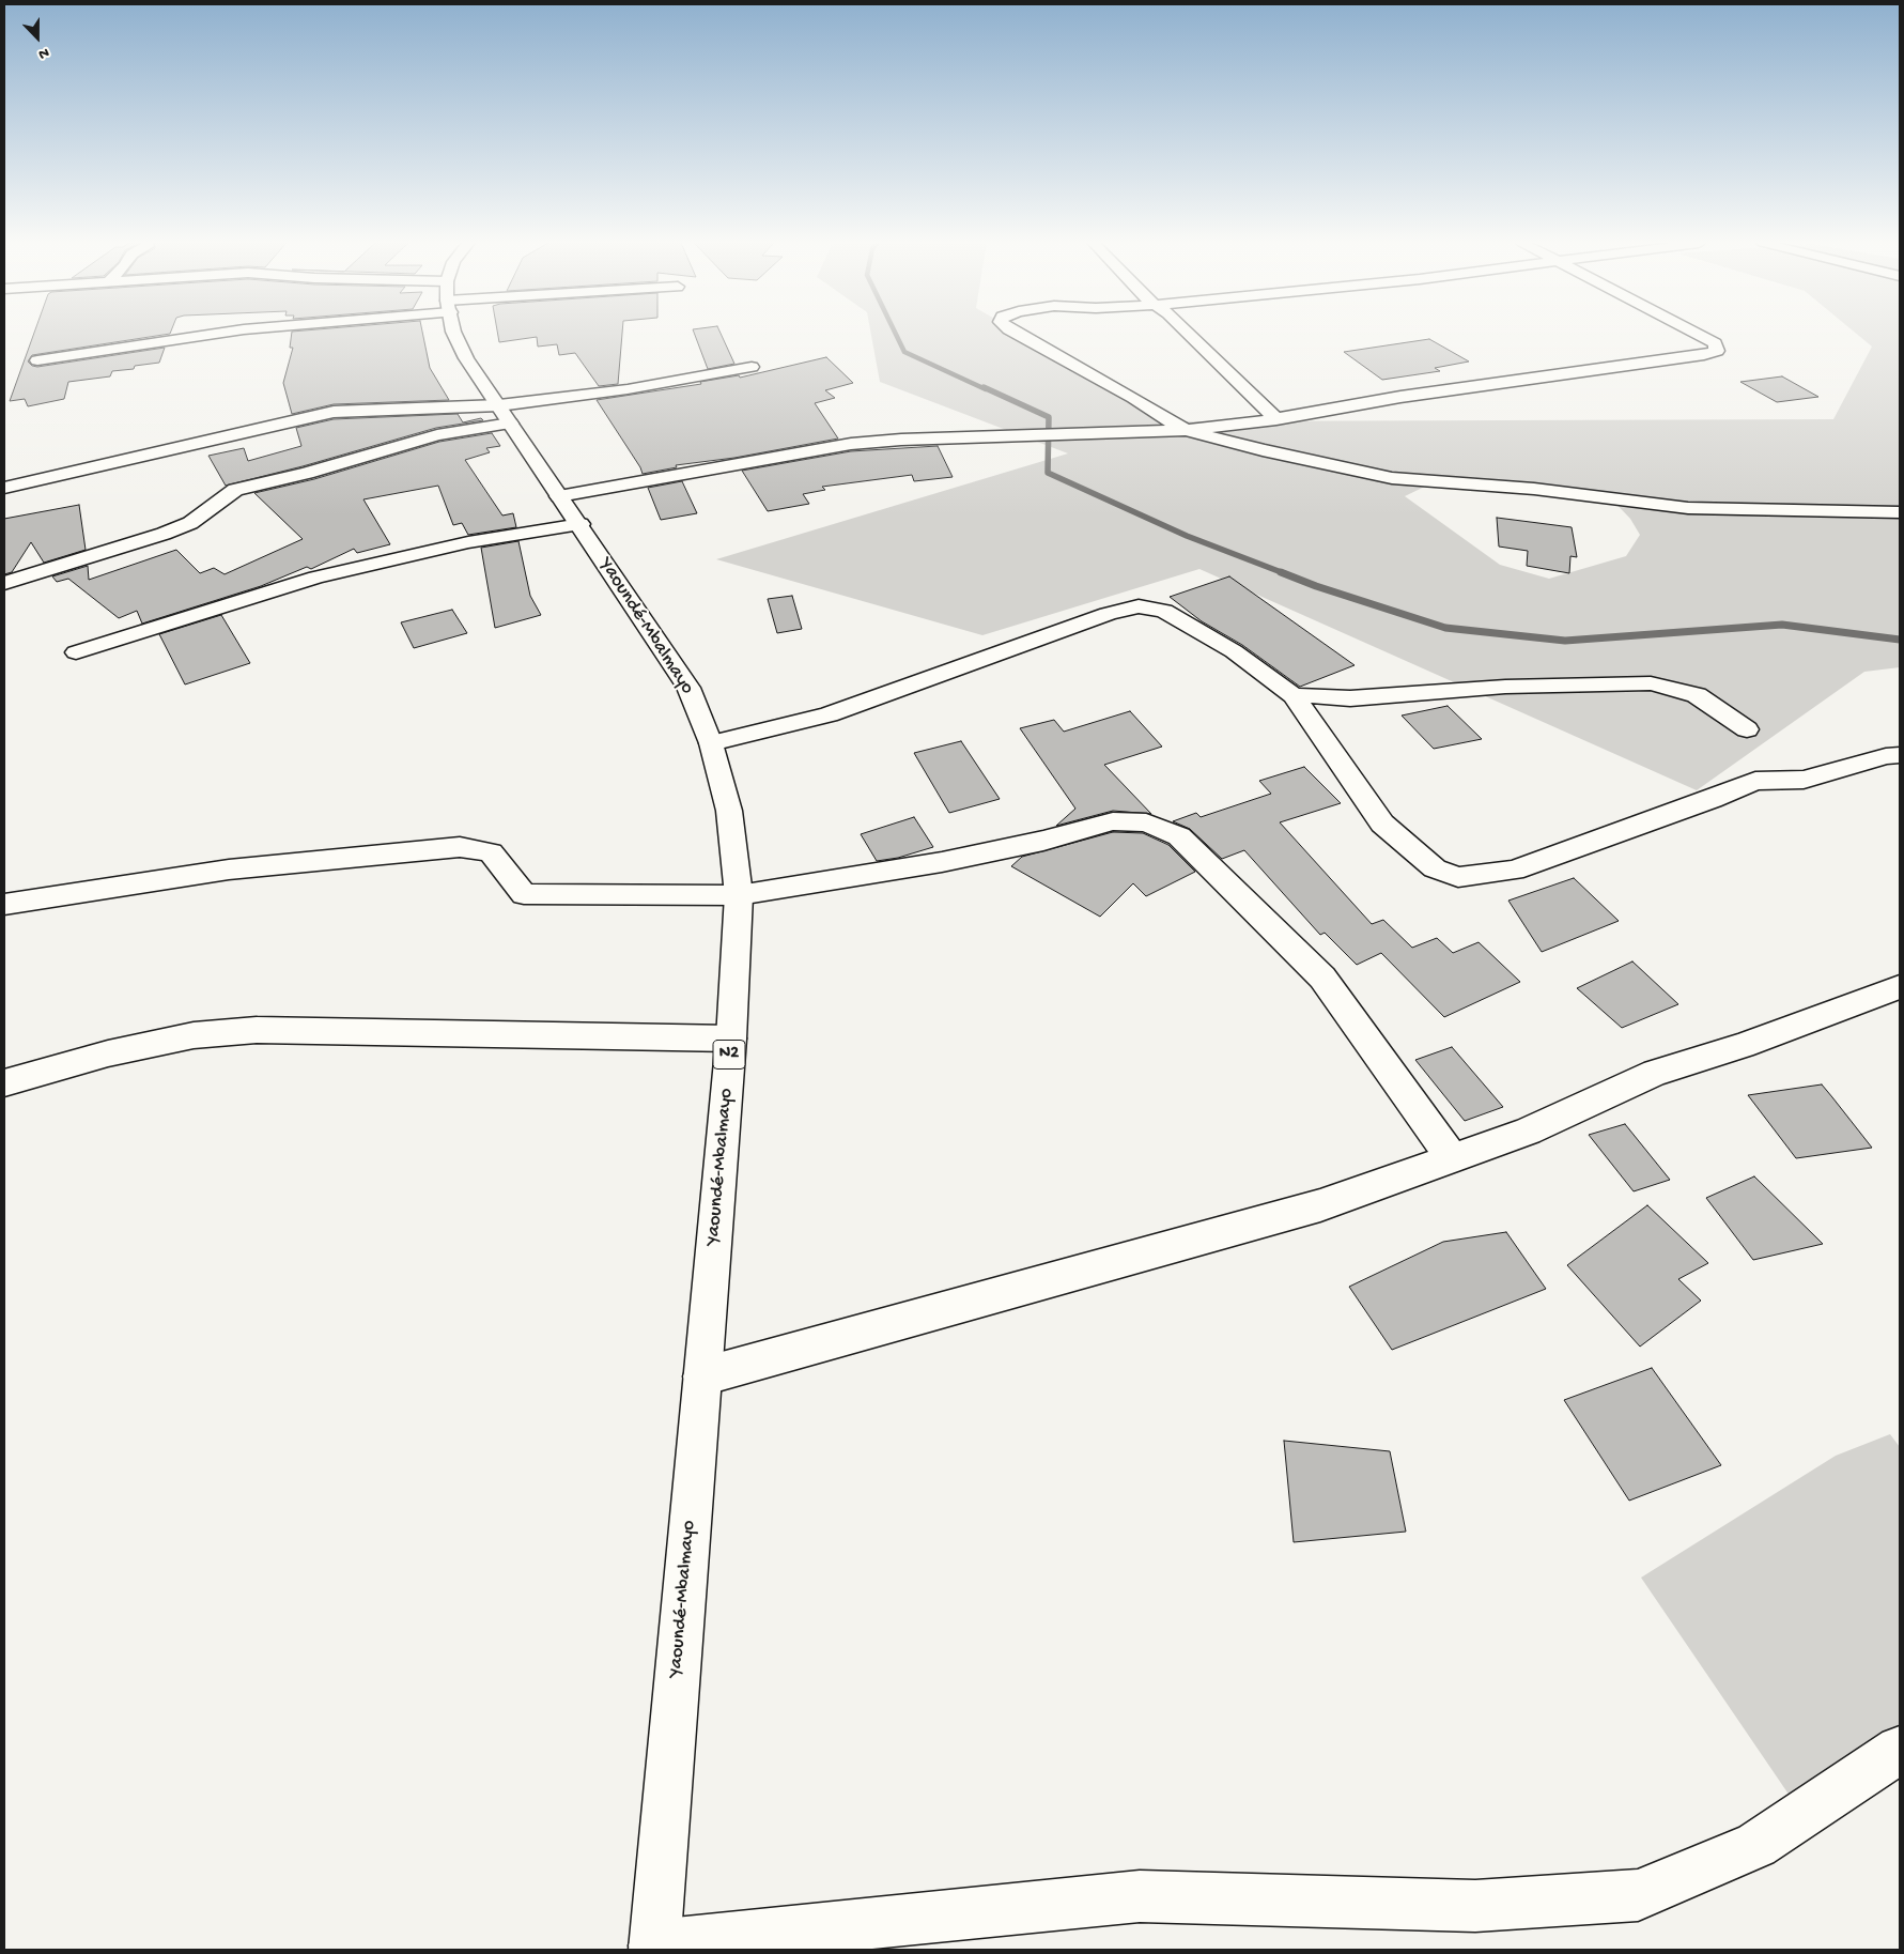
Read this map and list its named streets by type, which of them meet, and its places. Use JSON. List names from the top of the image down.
{
  "streets": {
    "main road": ["Yaoundé-Mbalmayo", "N2"]
  },
  "north": "bottom"
}
